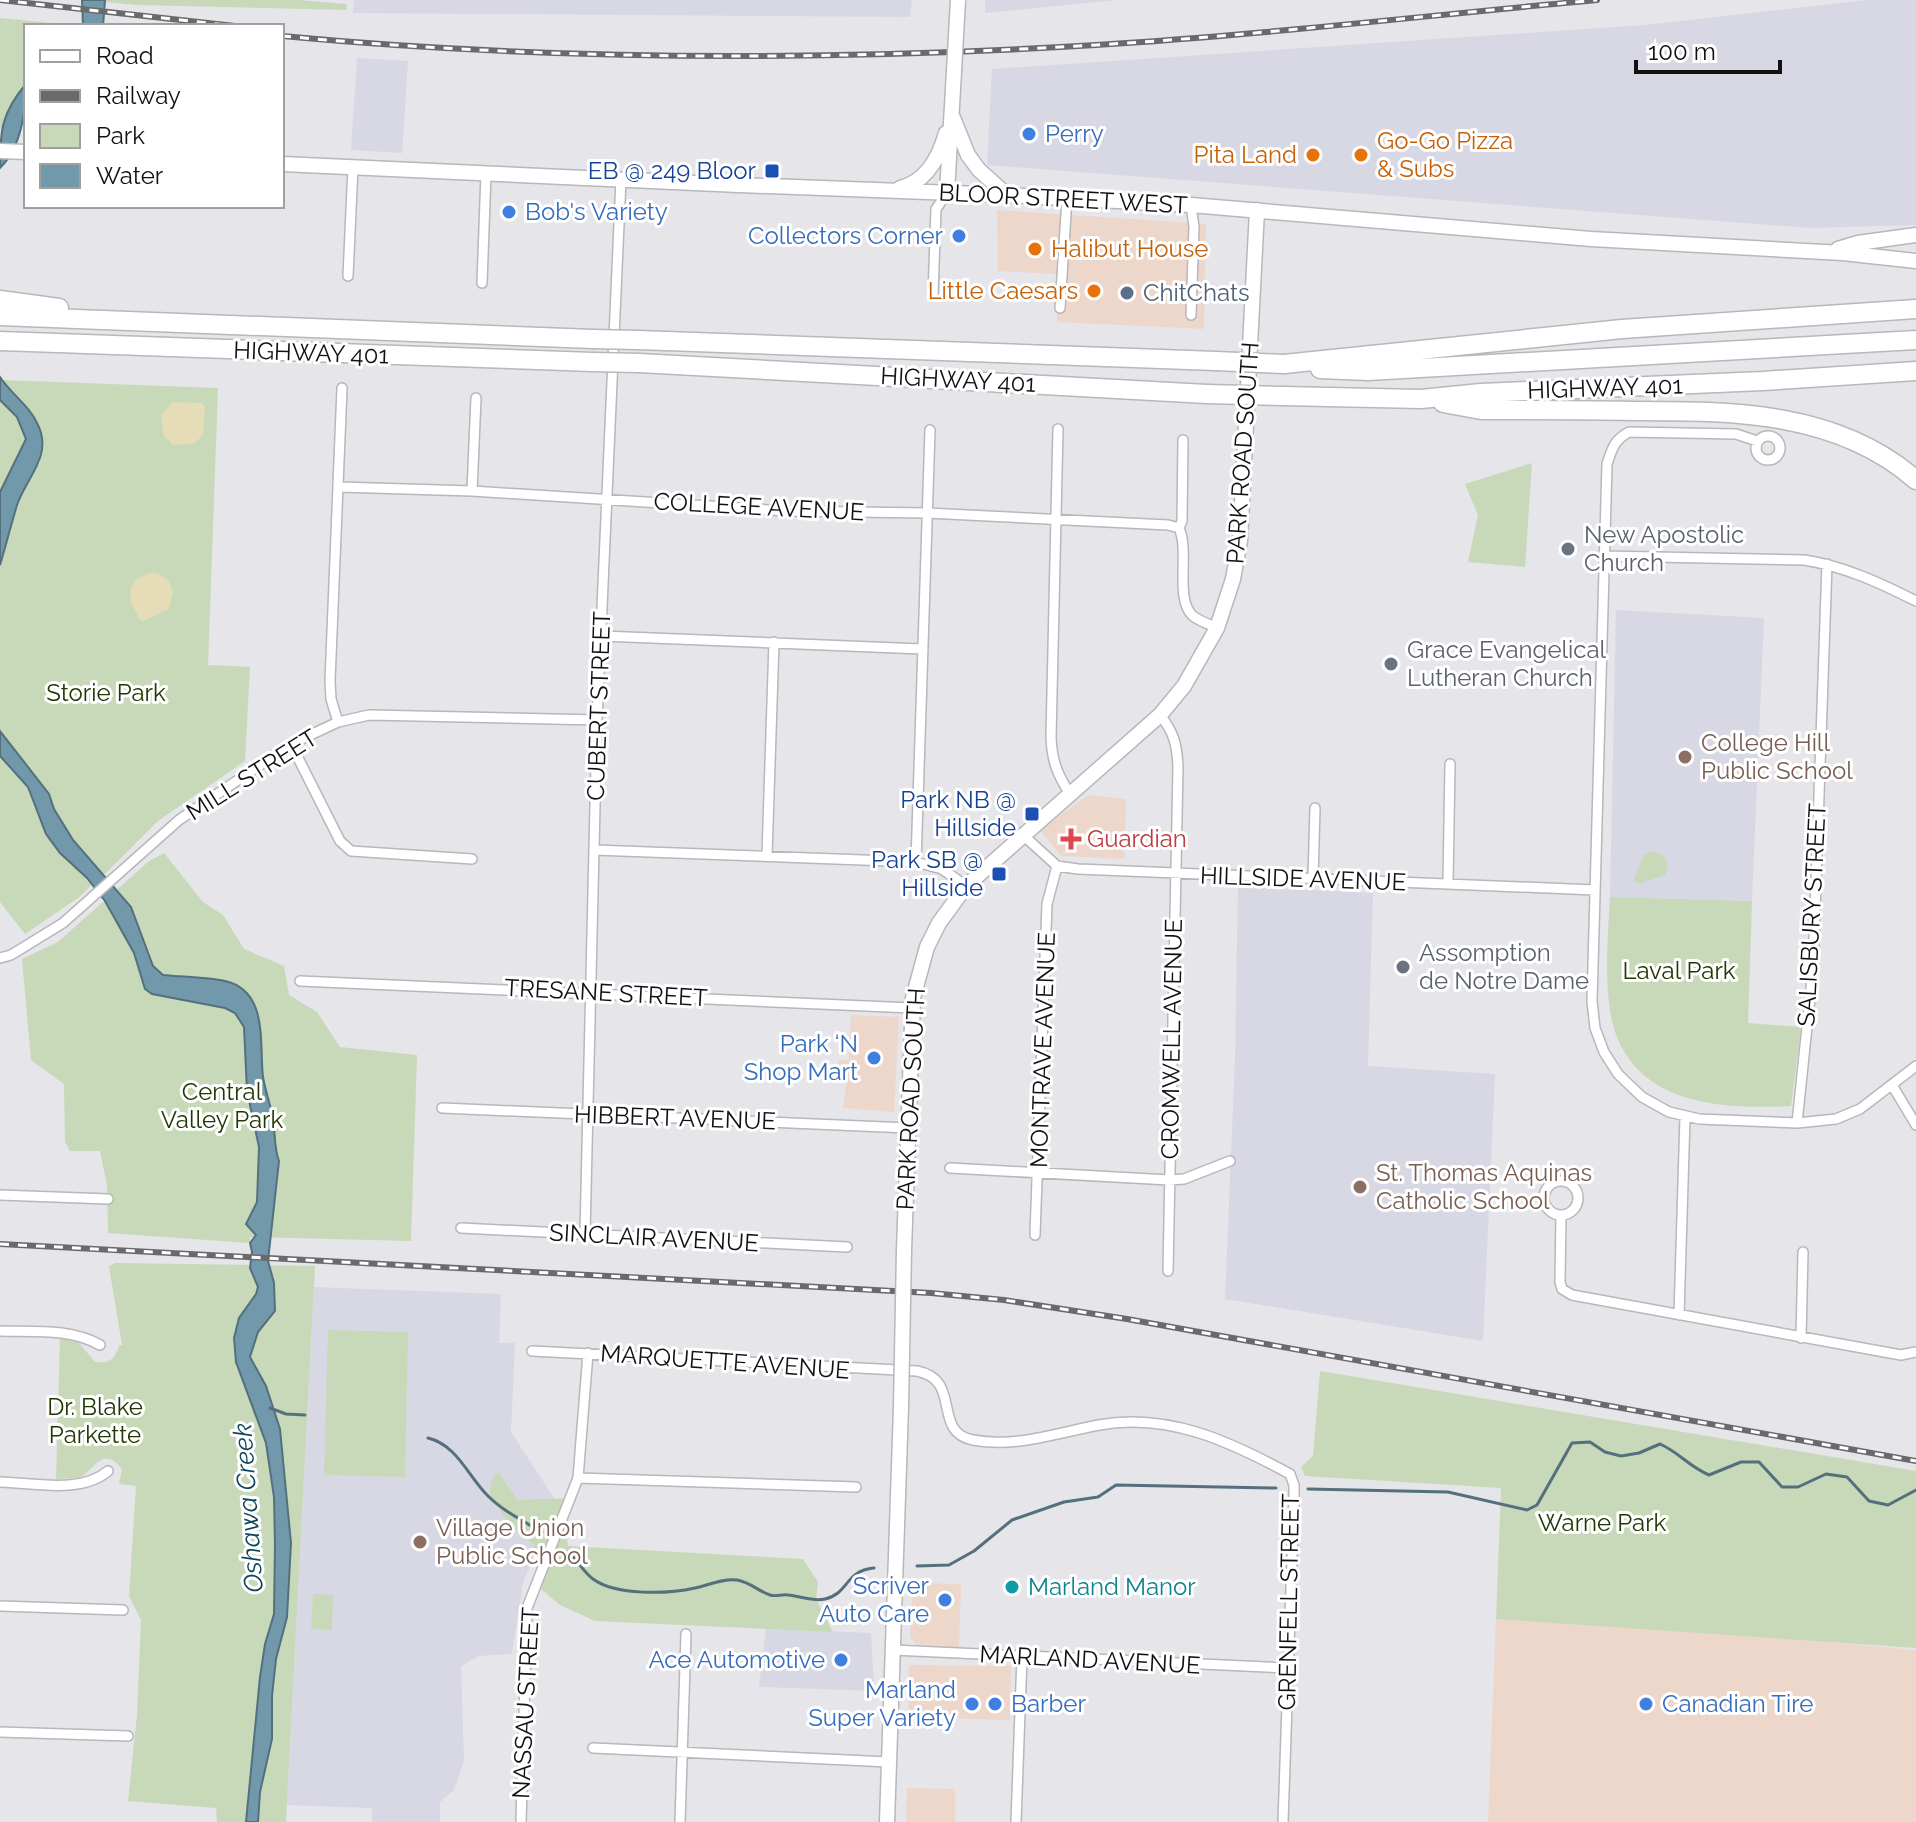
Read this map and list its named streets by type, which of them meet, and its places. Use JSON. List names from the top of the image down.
{
  "streets": {
    "highway": ["HIGHWAY 401"],
    "main road": ["BLOOR STREET WEST", "PARK ROAD SOUTH"],
    "street": [
      "COLLEGE AVENUE",
      "CUBERT STREET",
      "MILL STREET",
      "HILLSIDE AVENUE",
      "SALISBURY STREET",
      "TRESANE STREET",
      "CROMWELL AVENUE",
      "MONTRAVE AVENUE",
      "HIBBERT AVENUE",
      "SINCLAIR AVENUE",
      "MARQUETTE AVENUE",
      "GRENFELL STREET",
      "MARLAND AVENUE",
      "NASSAU STREET"
    ]
  },
  "crossings": [
    ["BLOOR STREET WEST", "PARK ROAD SOUTH"],
    ["BLOOR STREET WEST", "CUBERT STREET"],
    ["PARK ROAD SOUTH", "TRESANE STREET"],
    ["PARK ROAD SOUTH", "CROMWELL AVENUE"],
    ["PARK ROAD SOUTH", "HIBBERT AVENUE"],
    ["PARK ROAD SOUTH", "MARLAND AVENUE"],
    ["COLLEGE AVENUE", "CUBERT STREET"],
    ["CUBERT STREET", "MILL STREET"],
    ["CUBERT STREET", "TRESANE STREET"],
    ["CUBERT STREET", "HIBBERT AVENUE"],
    ["CUBERT STREET", "SINCLAIR AVENUE"],
    ["HILLSIDE AVENUE", "CROMWELL AVENUE"],
    ["HILLSIDE AVENUE", "MONTRAVE AVENUE"],
    ["MARQUETTE AVENUE", "GRENFELL STREET"],
    ["MARQUETTE AVENUE", "NASSAU STREET"],
    ["GRENFELL STREET", "MARLAND AVENUE"]
  ],
  "water": ["Oshawa Creek"],
  "parks": [
    "Storie Park",
    "Laval Park",
    "Central Valley Park",
    "Dr. Blake Parkette",
    "Warne Park"
  ],
  "places": {
    "other": [
      "Perry",
      "Pita Land",
      "Go-Go Pizza & Subs",
      "Bob's Variety",
      "Collectors Corner",
      "Halibut House",
      "Little Caesars",
      "ChitChats",
      "New Apostolic Church",
      "Grace Evangelical Lutheran Church",
      "College Hill Public School",
      "Assomption de Notre Dame",
      "Park ‘N Shop Mart",
      "St. Thomas Aquinas Catholic School",
      "Village Union Public School",
      "Marland Manor",
      "Scriver Auto Care",
      "Ace Automotive",
      "Marland Super Variety",
      "Barber",
      "Canadian Tire"
    ],
    "transit": ["EB @ 249 Bloor", "Park NB @ Hillside", "Park SB @ Hillside"],
    "health": ["Guardian"]
  },
  "legend": [
    "Road",
    "Railway",
    "Park",
    "Water"
  ],
  "scale_bar": "100 m"
}
